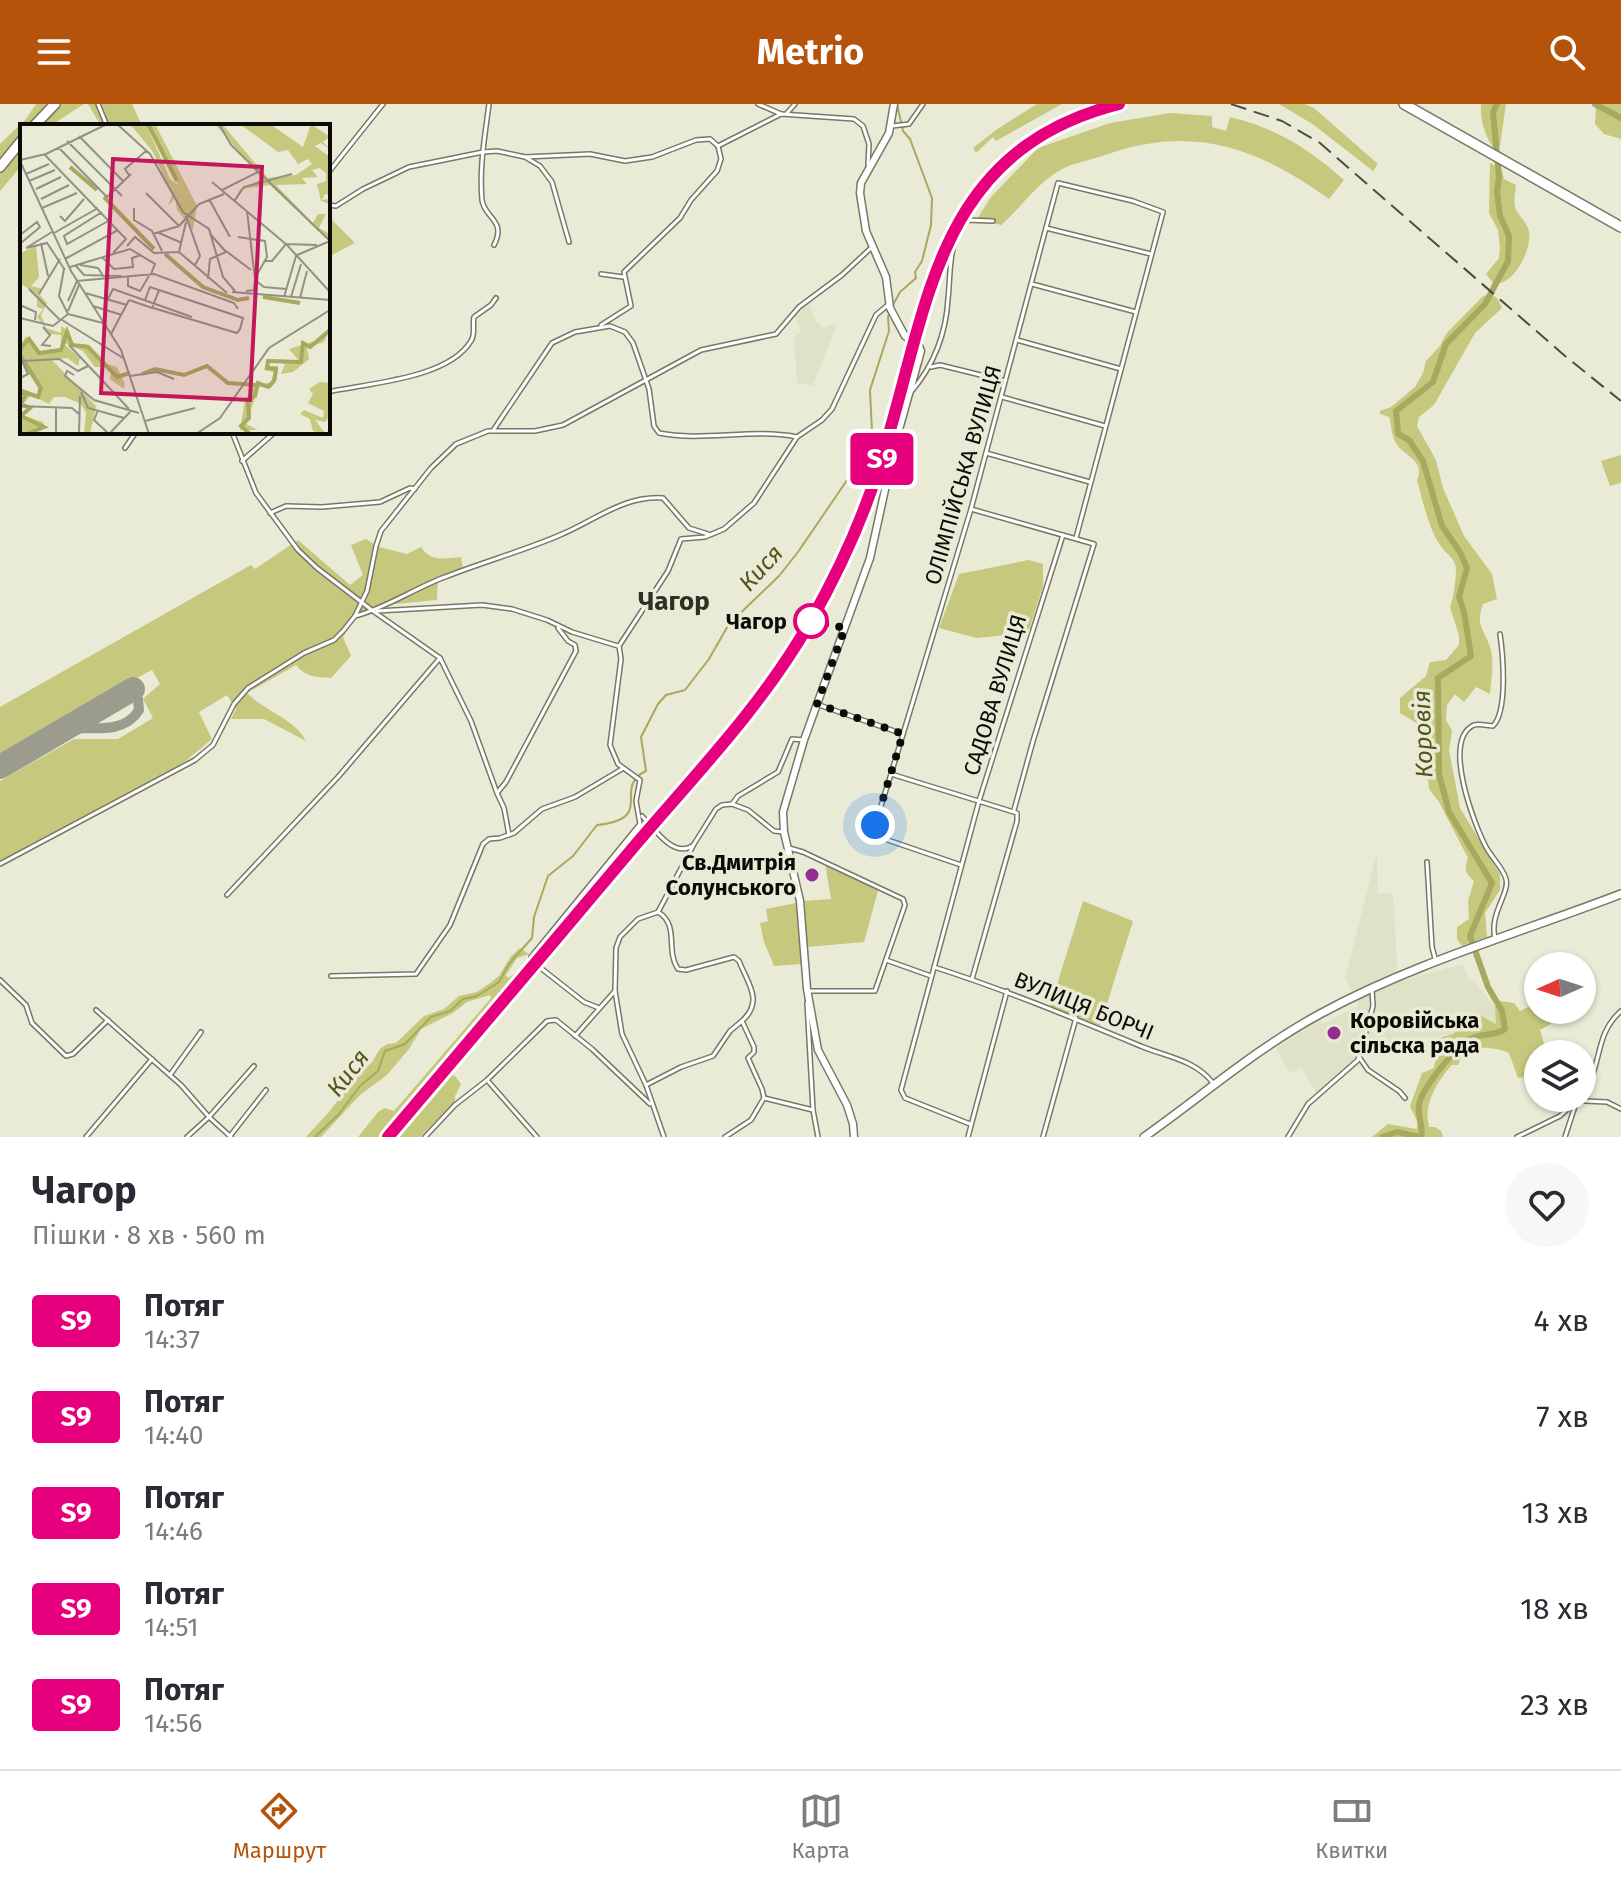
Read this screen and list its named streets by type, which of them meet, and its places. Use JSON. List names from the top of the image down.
{
  "streets": {
    "street": ["ОЛІМПІЙСЬКА ВУЛИЦЯ", "САДОВА ВУЛИЦЯ", "ВУЛИЦЯ БОРЧІ"]
  },
  "crossings": [
    ["ОЛІМПІЙСЬКА ВУЛИЦЯ", "САДОВА ВУЛИЦЯ"],
    ["САДОВА ВУЛИЦЯ", "ВУЛИЦЯ БОРЧІ"]
  ],
  "districts": ["Чагор"],
  "water": ["Кися", "Коровія"],
  "places": ["Чагор", "Св.Дмитрія Солунського", "Коровійська сільска рада"],
  "north": "left",
  "page": {
    "header": "Metrio",
    "on_map": "S9",
    "heading": ["Чагор", "Пішки · 8 хв · 560 m"],
    "list": [
      {
        "mark": "S9",
        "name": "Потяг",
        "note": "14:37",
        "value": "4 хв"
      },
      {
        "mark": "S9",
        "name": "Потяг",
        "note": "14:40",
        "value": "7 хв"
      },
      {
        "mark": "S9",
        "name": "Потяг",
        "note": "14:46",
        "value": "13 хв"
      },
      {
        "mark": "S9",
        "name": "Потяг",
        "note": "14:51",
        "value": "18 хв"
      },
      {
        "mark": "S9",
        "name": "Потяг",
        "note": "14:56",
        "value": "23 хв"
      }
    ],
    "tabs": ["Маршрут", "Карта", "Квитки"]
  }
}
